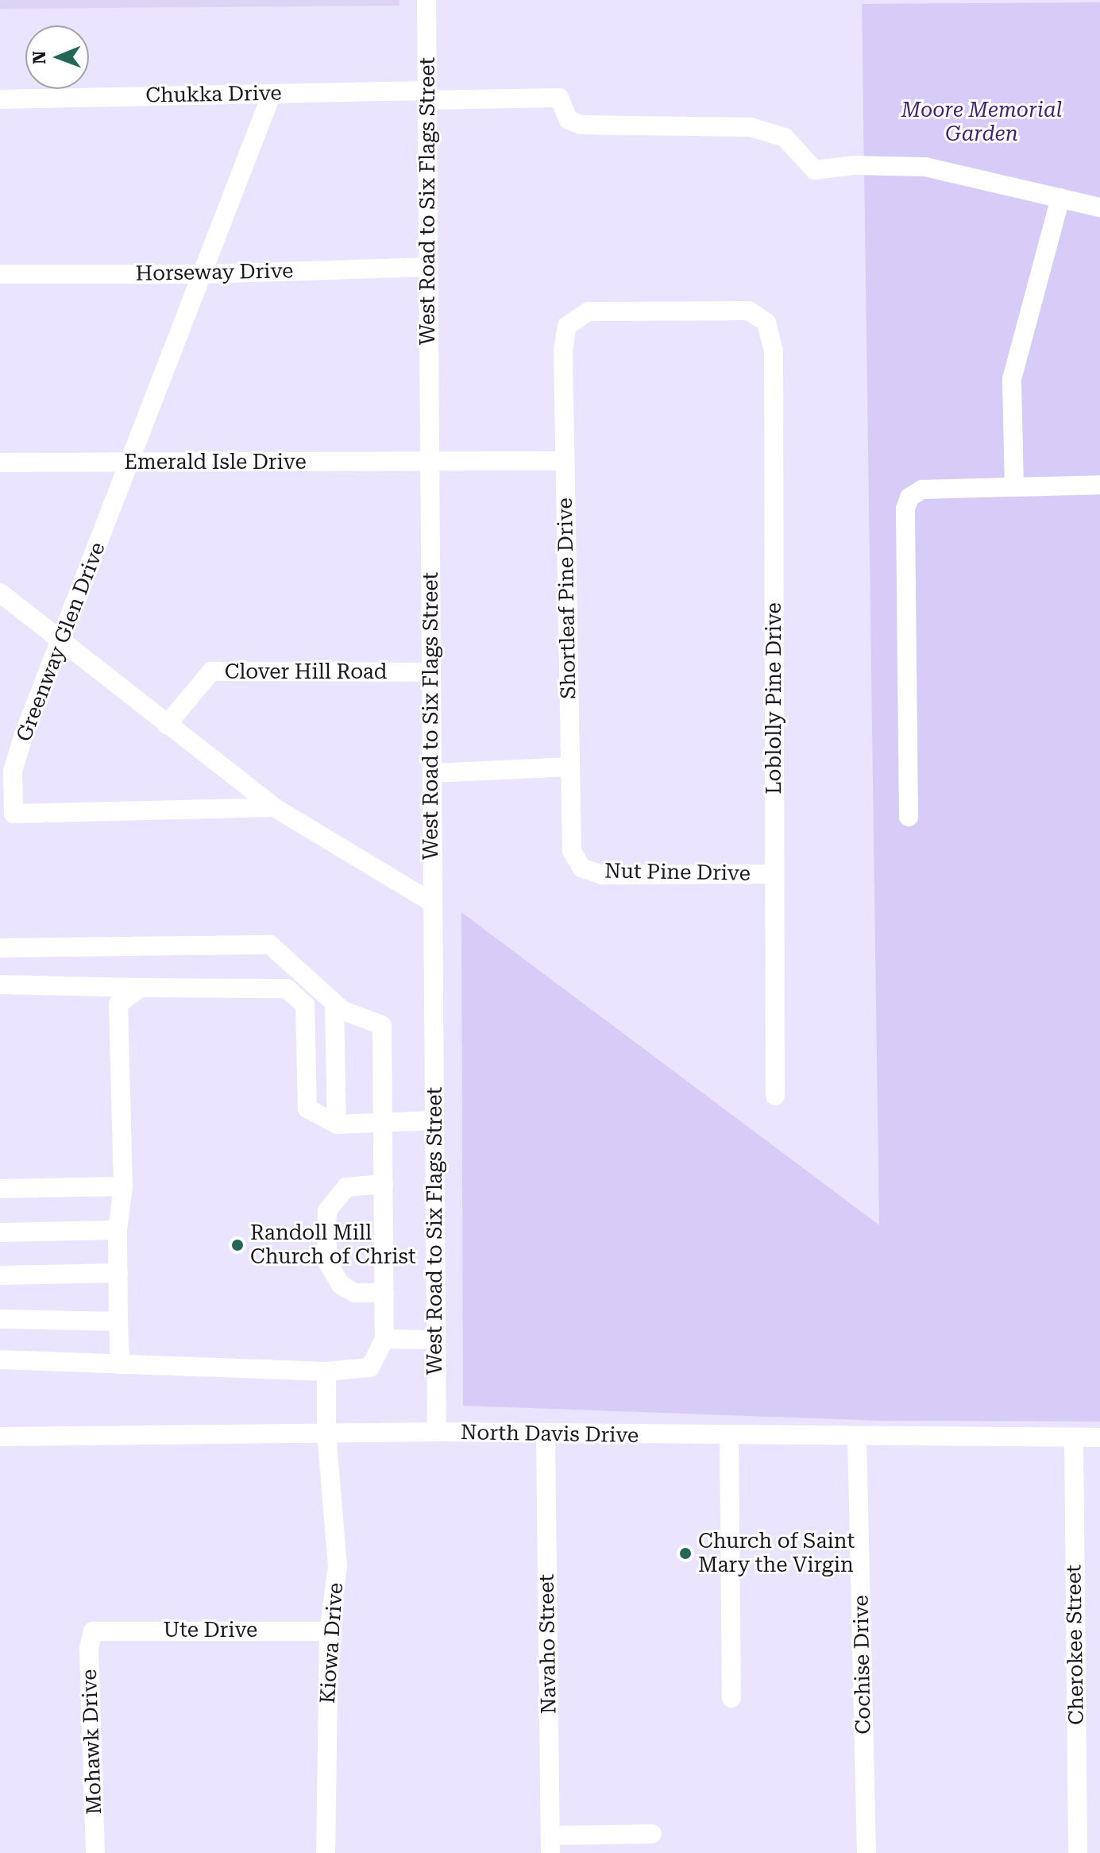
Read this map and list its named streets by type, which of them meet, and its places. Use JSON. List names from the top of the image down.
{
  "streets": {
    "street": [
      "Chukka Drive",
      "West Road to Six Flags Street",
      "Horseway Drive",
      "Emerald Isle Drive",
      "Shortleaf Pine Drive",
      "Greenway Glen Drive",
      "Clover Hill Road",
      "Loblolly Pine Drive",
      "Nut Pine Drive",
      "North Davis Drive",
      "Ute Drive",
      "Kiowa Drive",
      "Navaho Street",
      "Cherokee Street",
      "Cochise Drive",
      "Mohawk Drive"
    ]
  },
  "crossings": [
    ["Chukka Drive", "West Road to Six Flags Street"],
    ["Chukka Drive", "Greenway Glen Drive"],
    ["West Road to Six Flags Street", "Horseway Drive"],
    ["West Road to Six Flags Street", "Emerald Isle Drive"],
    ["West Road to Six Flags Street", "Clover Hill Road"],
    ["West Road to Six Flags Street", "North Davis Drive"],
    ["Horseway Drive", "Greenway Glen Drive"],
    ["Emerald Isle Drive", "Shortleaf Pine Drive"],
    ["Emerald Isle Drive", "Greenway Glen Drive"],
    ["Shortleaf Pine Drive", "Loblolly Pine Drive"],
    ["Shortleaf Pine Drive", "Nut Pine Drive"],
    ["Loblolly Pine Drive", "Nut Pine Drive"],
    ["North Davis Drive", "Kiowa Drive"],
    ["North Davis Drive", "Navaho Street"],
    ["North Davis Drive", "Cherokee Street"],
    ["North Davis Drive", "Cochise Drive"],
    ["Ute Drive", "Kiowa Drive"],
    ["Ute Drive", "Mohawk Drive"]
  ],
  "parks": ["Moore Memorial Garden"],
  "places": ["Randoll Mill Church of Christ", "Church of Saint Mary the Virgin"],
  "north": "left"
}
